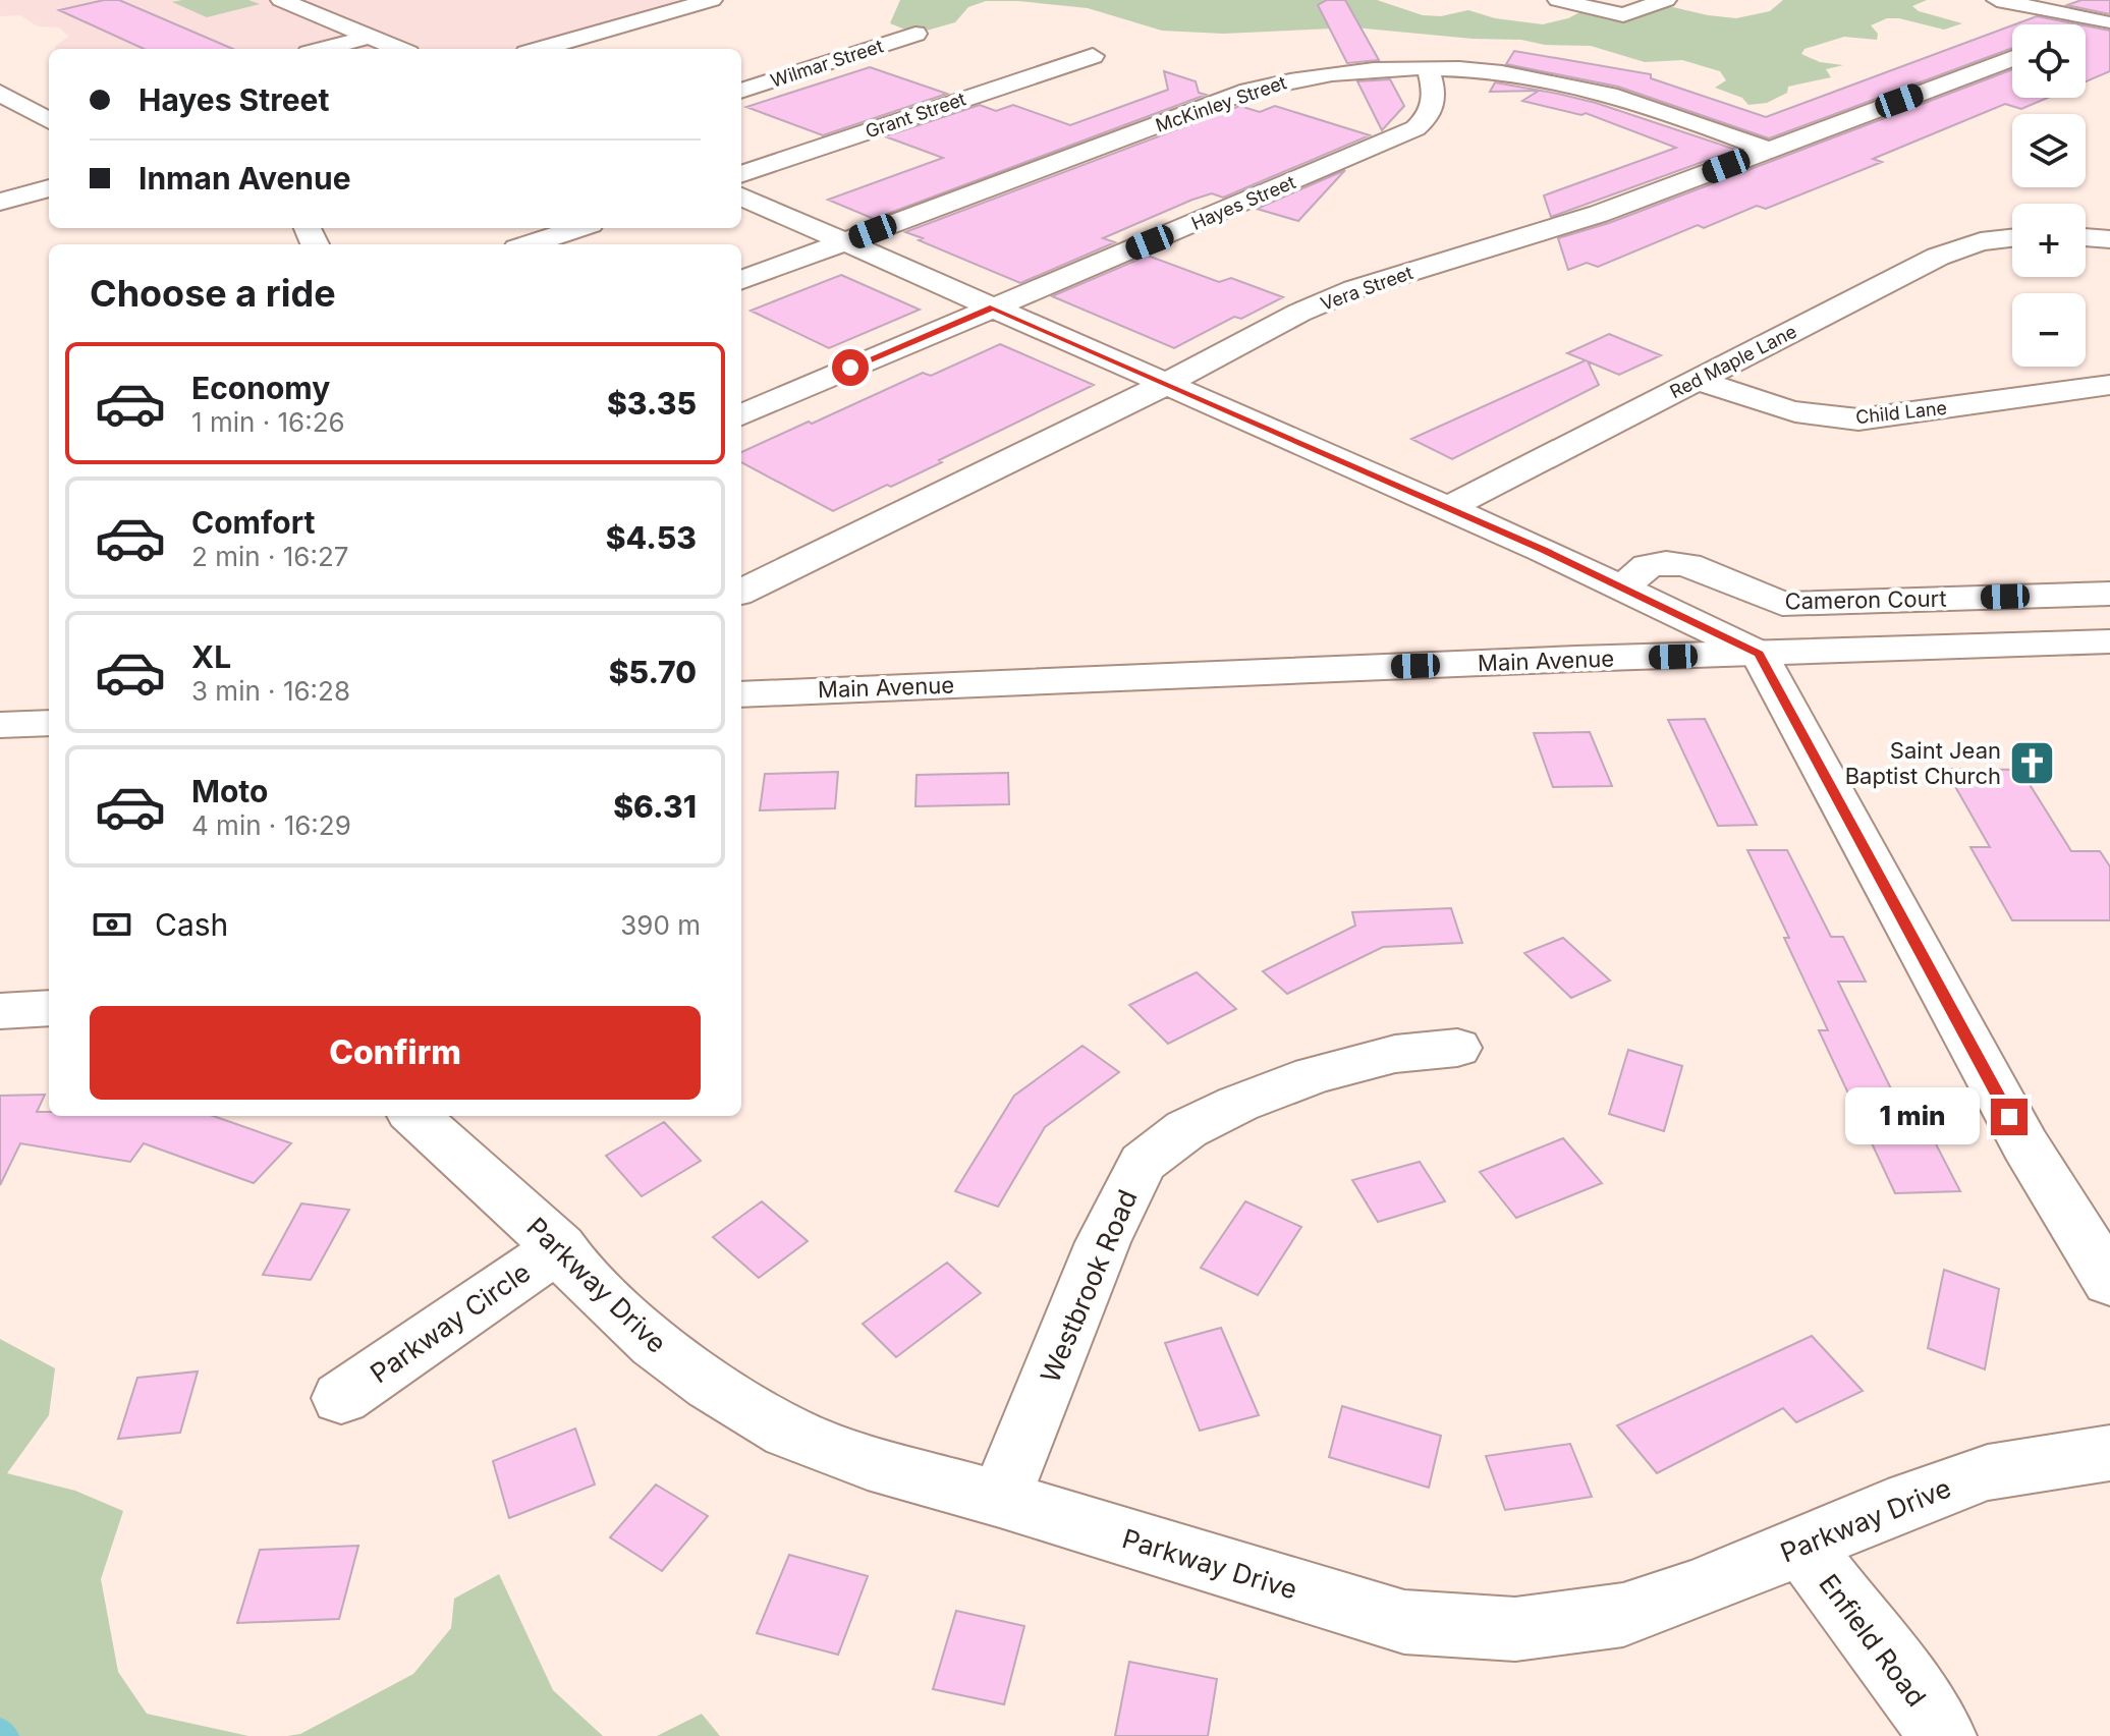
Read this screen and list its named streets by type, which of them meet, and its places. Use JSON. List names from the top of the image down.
{
  "streets": {
    "street": [
      "Wilmar Street",
      "McKinley Street",
      "Grant Street",
      "Hayes Street",
      "Vera Street",
      "Red Maple Lane",
      "Child Lane",
      "Cameron Court",
      "Main Avenue",
      "Parkway Drive",
      "Westbrook Road",
      "Parkway Circle",
      "Enfield Road"
    ]
  },
  "crossings": [
    ["McKinley Street", "Hayes Street"],
    ["McKinley Street", "Vera Street"],
    ["Red Maple Lane", "Child Lane"],
    ["Cameron Court", "Main Avenue"],
    ["Parkway Drive", "Westbrook Road"],
    ["Parkway Drive", "Parkway Circle"],
    ["Parkway Drive", "Enfield Road"]
  ],
  "places": {
    "church": ["Saint Jean Baptist Church"]
  },
  "page": {
    "map_buttons": ["+", "−"],
    "banner": ["Hayes Street", "Inman Avenue"],
    "heading": "Choose a ride",
    "list": [
      {
        "name": "Economy",
        "note": "1 min · 16:26",
        "value": "$3.35"
      },
      {
        "name": "Comfort",
        "note": "2 min · 16:27",
        "value": "$4.53"
      },
      {
        "name": "XL",
        "note": "3 min · 16:28",
        "value": "$5.70"
      },
      {
        "name": "Moto",
        "note": "4 min · 16:29",
        "value": "$6.31"
      }
    ],
    "pay": ["Cash", "390 m"],
    "buttons": "Confirm",
    "bubble": "1 min"
  }
}
